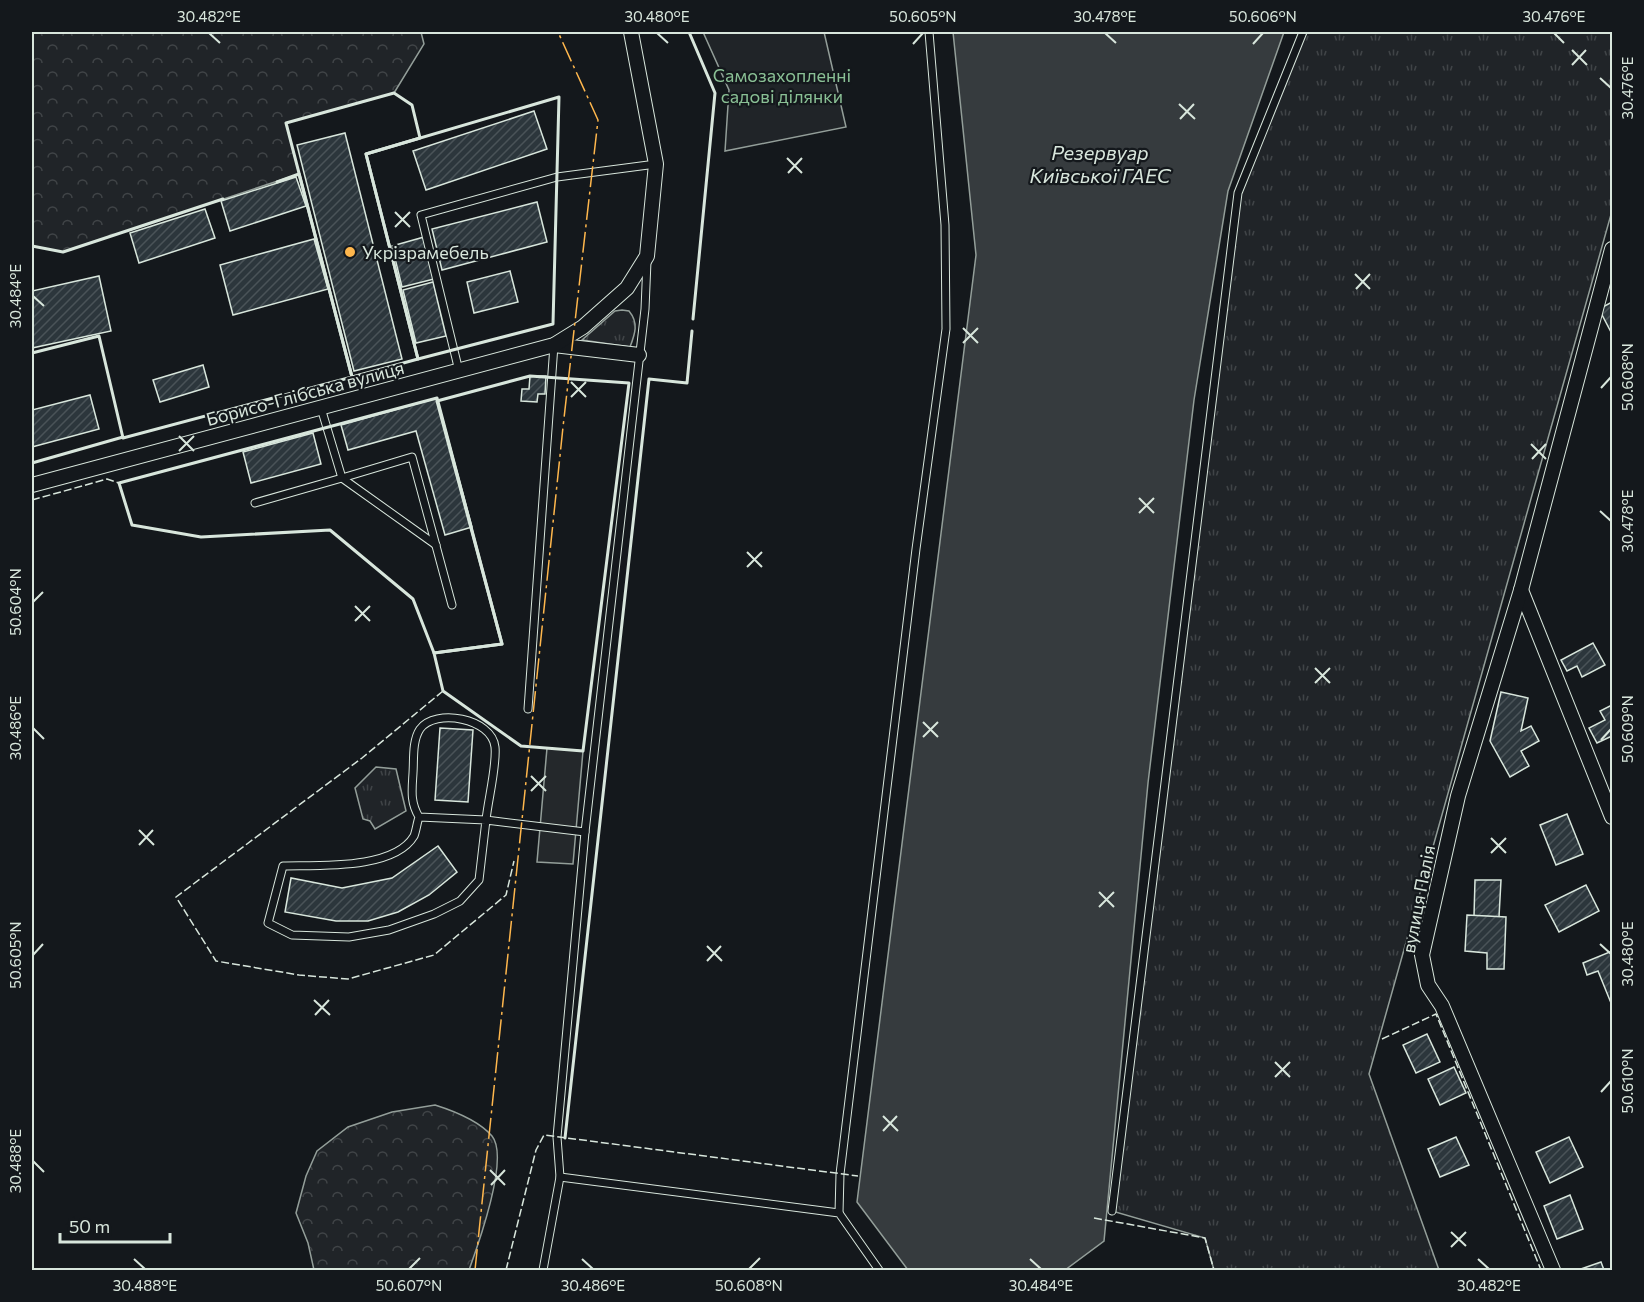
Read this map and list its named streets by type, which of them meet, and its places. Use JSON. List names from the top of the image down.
{
  "streets": {
    "street": ["Борисо-Глібська вулиця", "вулиця Палія"]
  },
  "water": ["Резервуар Київської ГАЕС"],
  "parks": ["Самозахопленні садові ділянки"],
  "places": ["Укрізрамебель"],
  "scale_bar": "50 m",
  "coordinates": [
    "30.482°E",
    "30.480°E",
    "50.605°N",
    "30.478°E",
    "50.606°N",
    "30.476°E",
    "30.484°E",
    "50.608°N",
    "50.604°N",
    "30.486°E",
    "50.609°N",
    "50.610°N",
    "30.488°E",
    "50.607°N"
  ]
}
